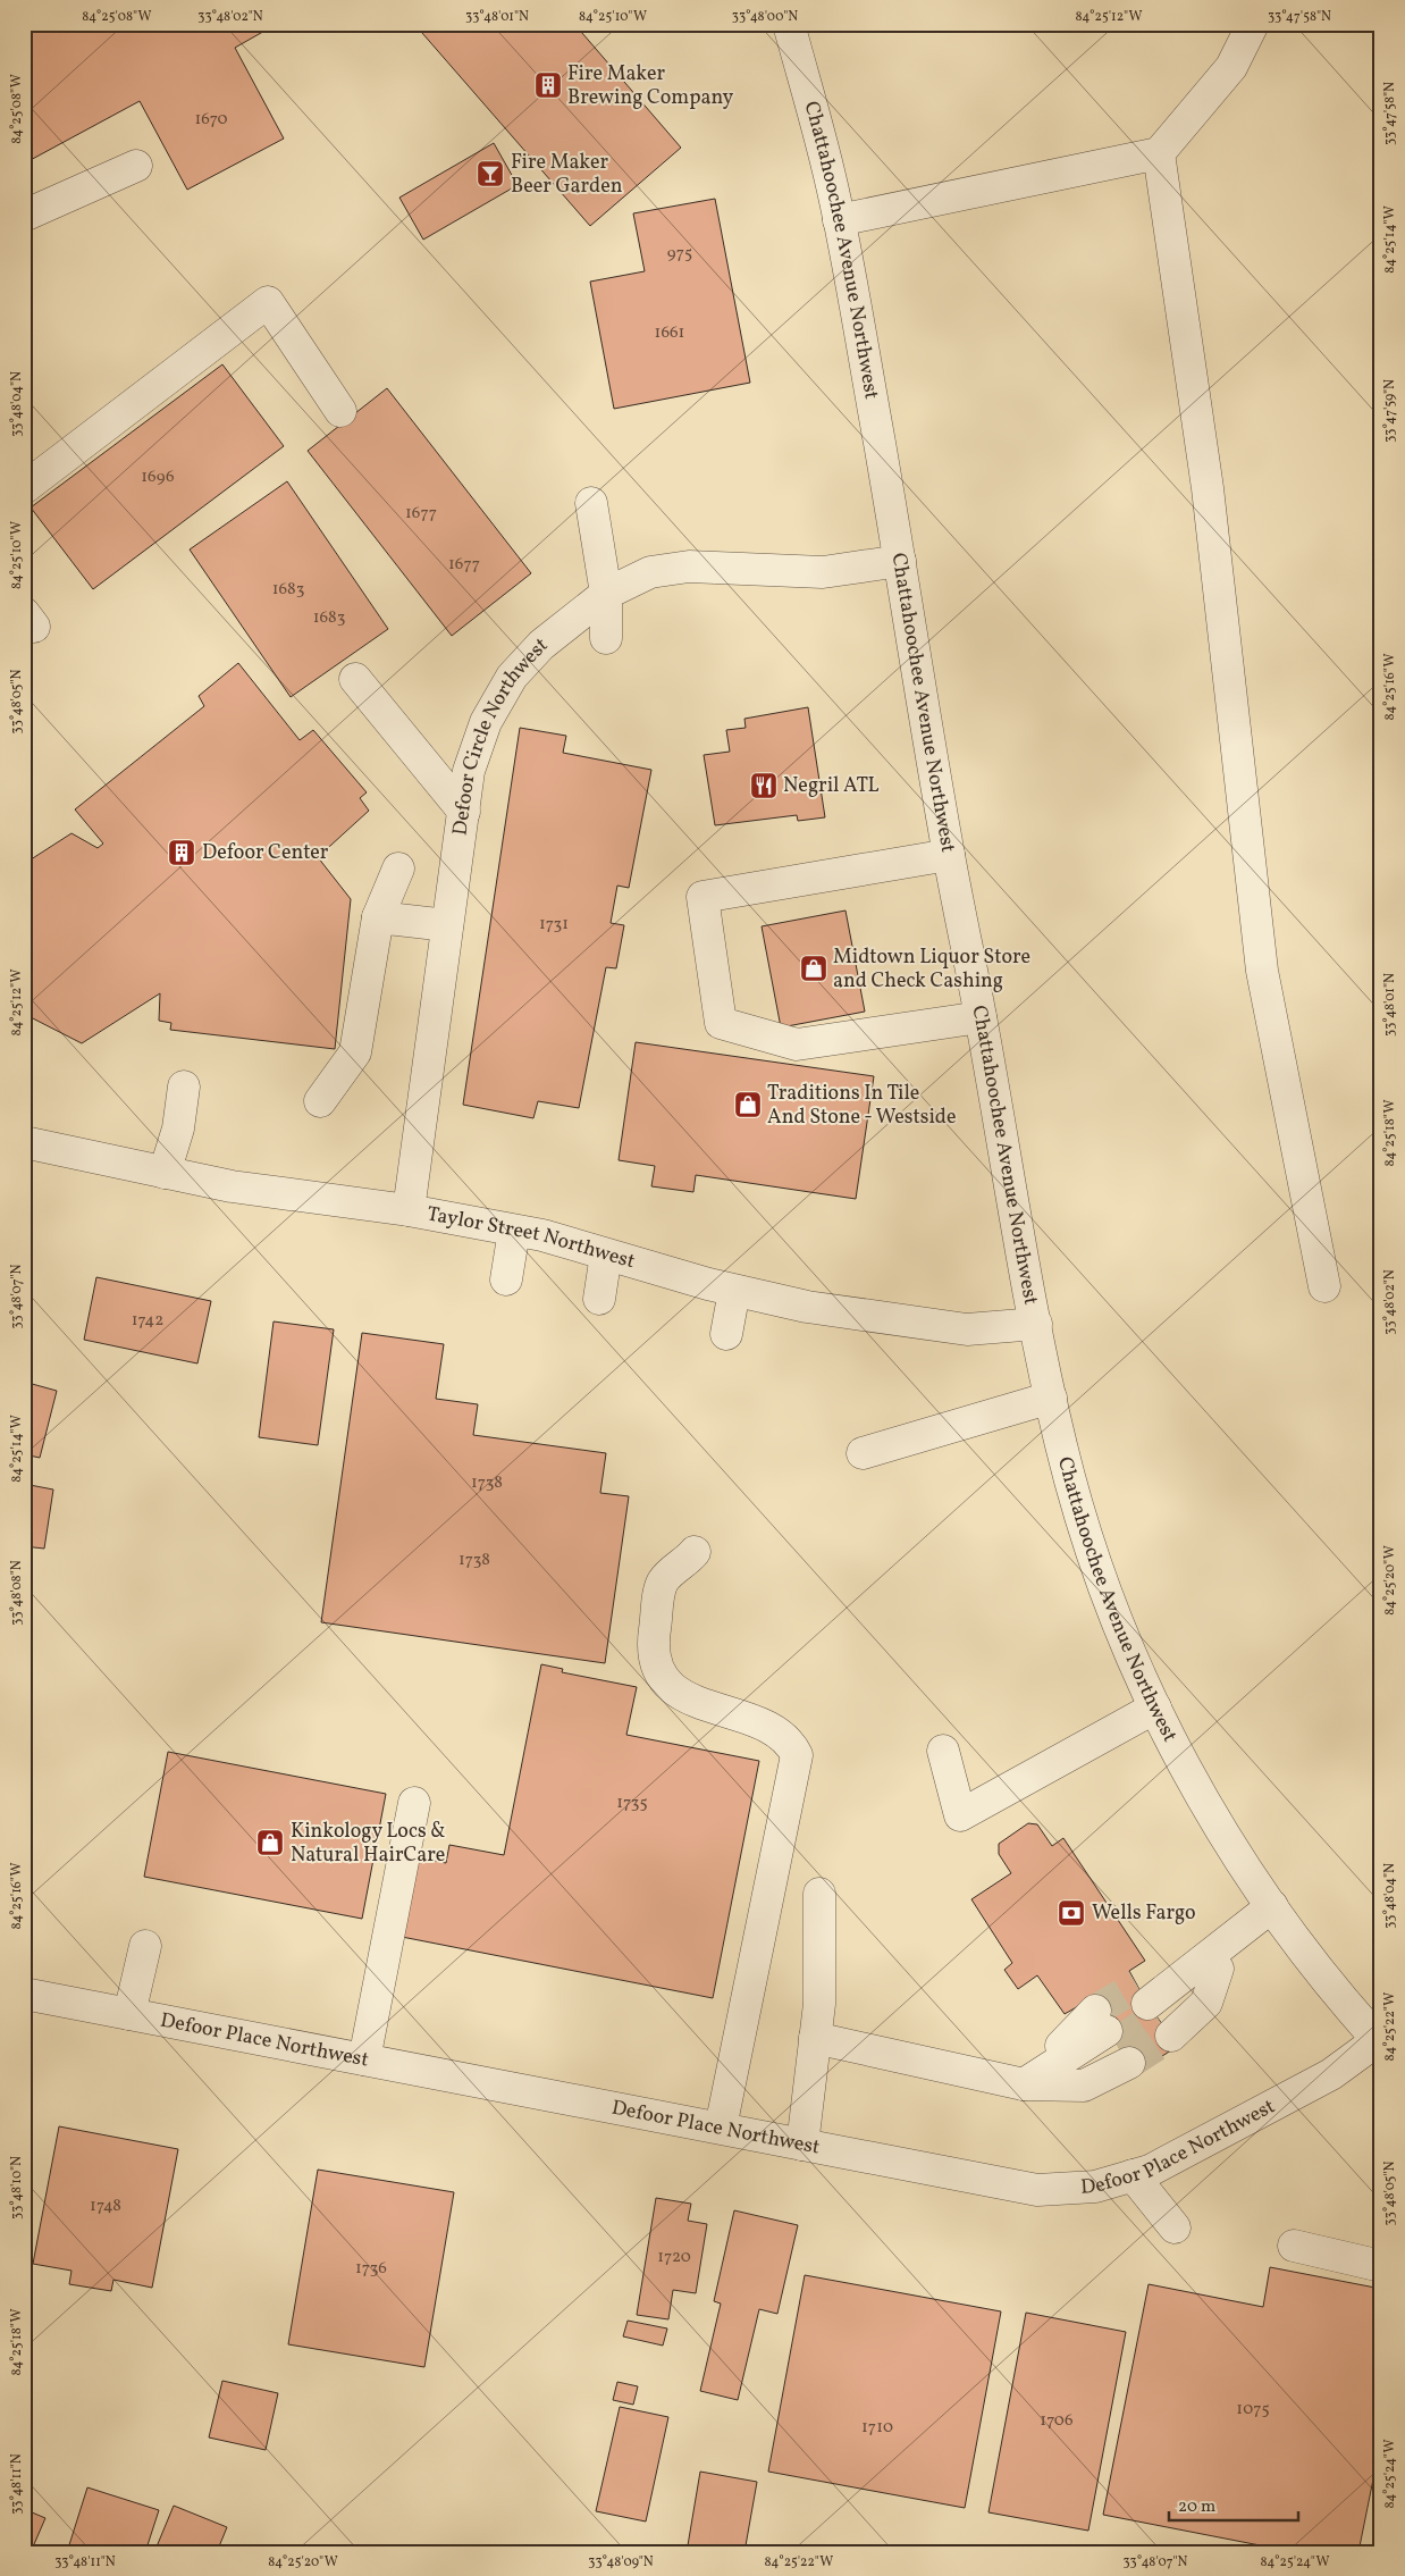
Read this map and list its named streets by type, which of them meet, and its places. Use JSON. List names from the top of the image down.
{
  "streets": {
    "street": [
      "Chattahoochee Avenue Northwest",
      "Defoor Circle Northwest",
      "Taylor Street Northwest",
      "Defoor Place Northwest"
    ]
  },
  "crossings": [
    ["Chattahoochee Avenue Northwest", "Defoor Circle Northwest"],
    ["Chattahoochee Avenue Northwest", "Taylor Street Northwest"],
    ["Chattahoochee Avenue Northwest", "Defoor Place Northwest"],
    ["Defoor Circle Northwest", "Taylor Street Northwest"]
  ],
  "places": {
    "building": ["Fire Maker Brewing Company", "Defoor Center"],
    "bar": ["Fire Maker Beer Garden"],
    "restaurant": ["Negril ATL"],
    "shop": ["Midtown Liquor Store and Check Cashing", "Traditions In Tile And Stone - Westside", "Kinkology Locs & Natural HairCare"],
    "bank": ["Wells Fargo"]
  },
  "house_numbers": [
    "1670",
    "975",
    "1661",
    "1696",
    "1677",
    "1677",
    "1683",
    "1683",
    "1731",
    "1742",
    "1738",
    "1738",
    "1735",
    "1748",
    "1720",
    "1736",
    "1075",
    "1706",
    "1710"
  ],
  "scale_bar": "20 m",
  "coordinates": [
    "84°25'08\"W",
    "33°48'02\"N",
    "33°48'01\"N",
    "84°25'10\"W",
    "33°48'00\"N",
    "84°25'12\"W",
    "33°47'58\"N",
    "84°25'14\"W",
    "33°48'04\"N",
    "33°47'59\"N",
    "84°25'16\"W",
    "33°48'05\"N",
    "84°25'18\"W",
    "33°48'07\"N",
    "84°25'20\"W",
    "33°48'08\"N",
    "84°25'22\"W",
    "33°48'10\"N",
    "84°25'24\"W",
    "33°48'11\"N",
    "33°48'09\"N"
  ]
}
